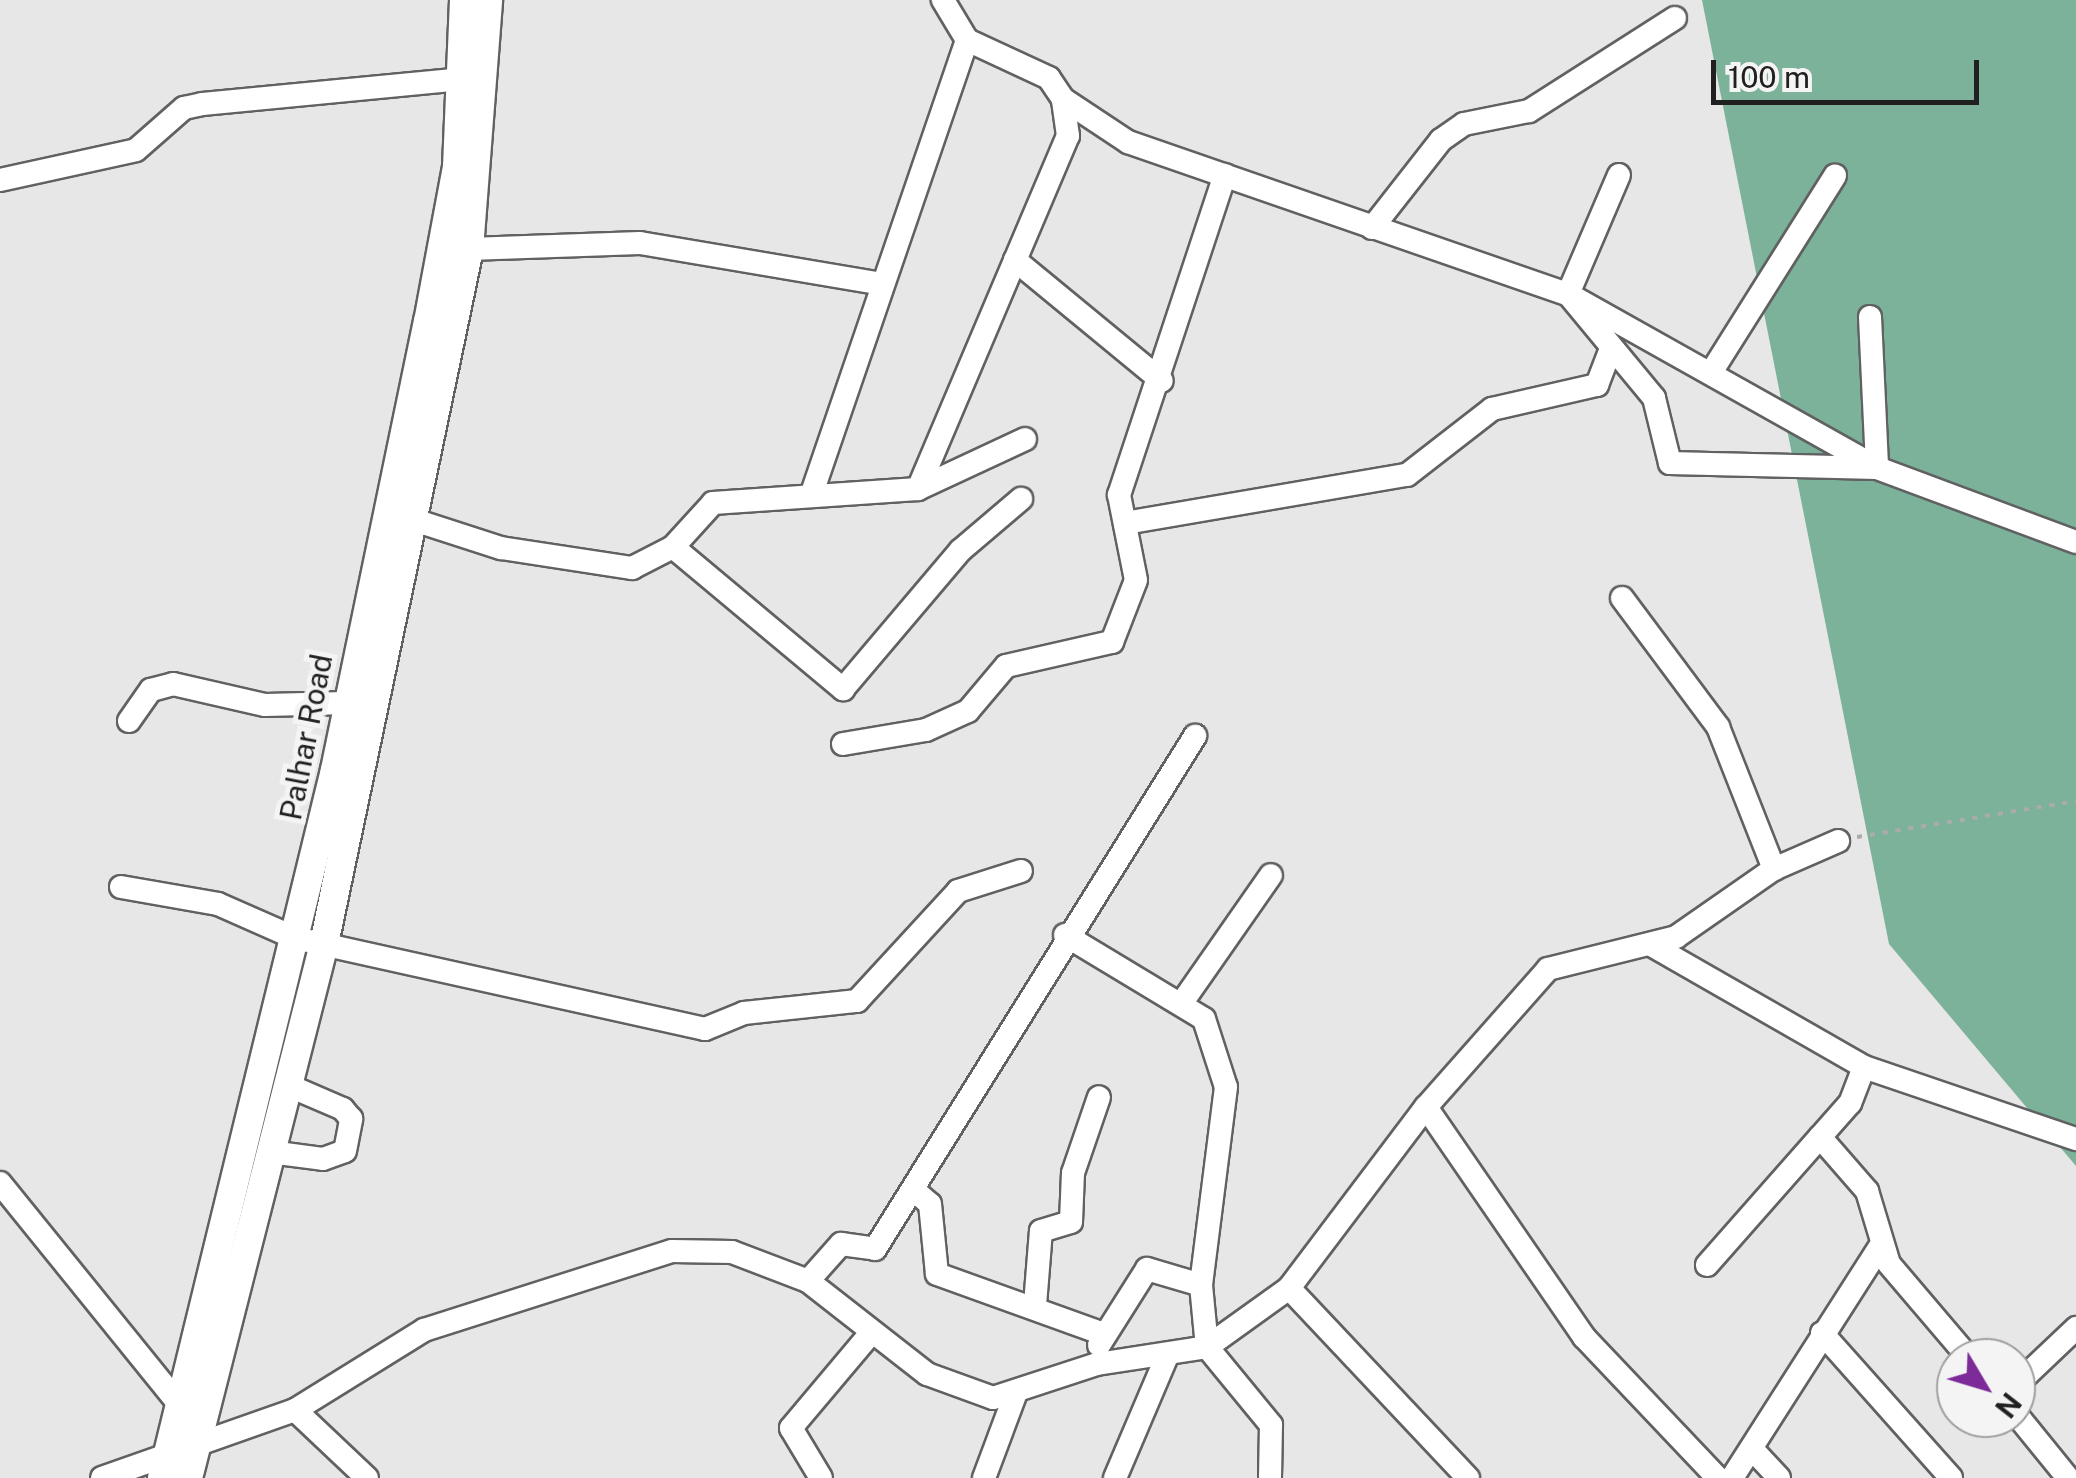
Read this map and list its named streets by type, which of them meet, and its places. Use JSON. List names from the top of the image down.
{
  "streets": {
    "main road": ["Palhar Road"]
  },
  "scale_bar": "100 m",
  "north": "bottom right"
}
